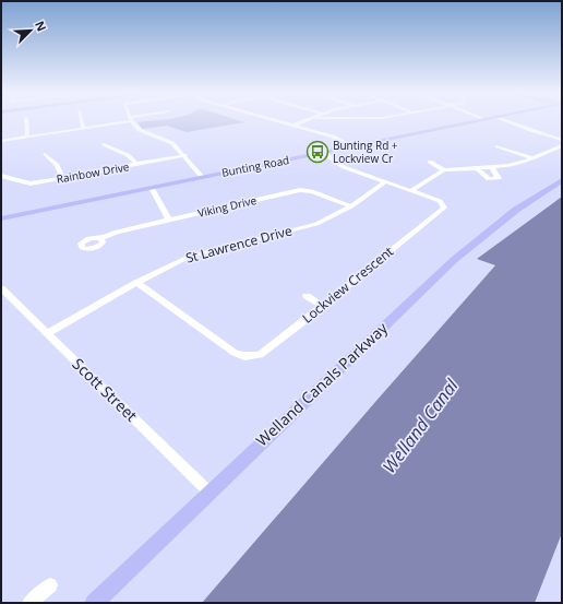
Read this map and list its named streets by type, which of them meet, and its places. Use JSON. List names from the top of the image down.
{
  "streets": {
    "main road": ["Bunting Road", "Welland Canals Parkway"],
    "street": [
      "Rainbow Drive",
      "Viking Drive",
      "St Lawrence Drive",
      "Lockview Crescent",
      "Scott Street"
    ]
  },
  "crossings": [
    ["Bunting Road", "Lockview Crescent"],
    ["Viking Drive", "St Lawrence Drive"],
    ["St Lawrence Drive", "Lockview Crescent"],
    ["St Lawrence Drive", "Scott Street"],
    ["Welland Canals Parkway", "Scott Street"]
  ],
  "water": ["Welland Canal"],
  "places": {
    "bus stop": ["Bunting Rd + Lockview Cr"]
  },
  "north": "top right"
}
